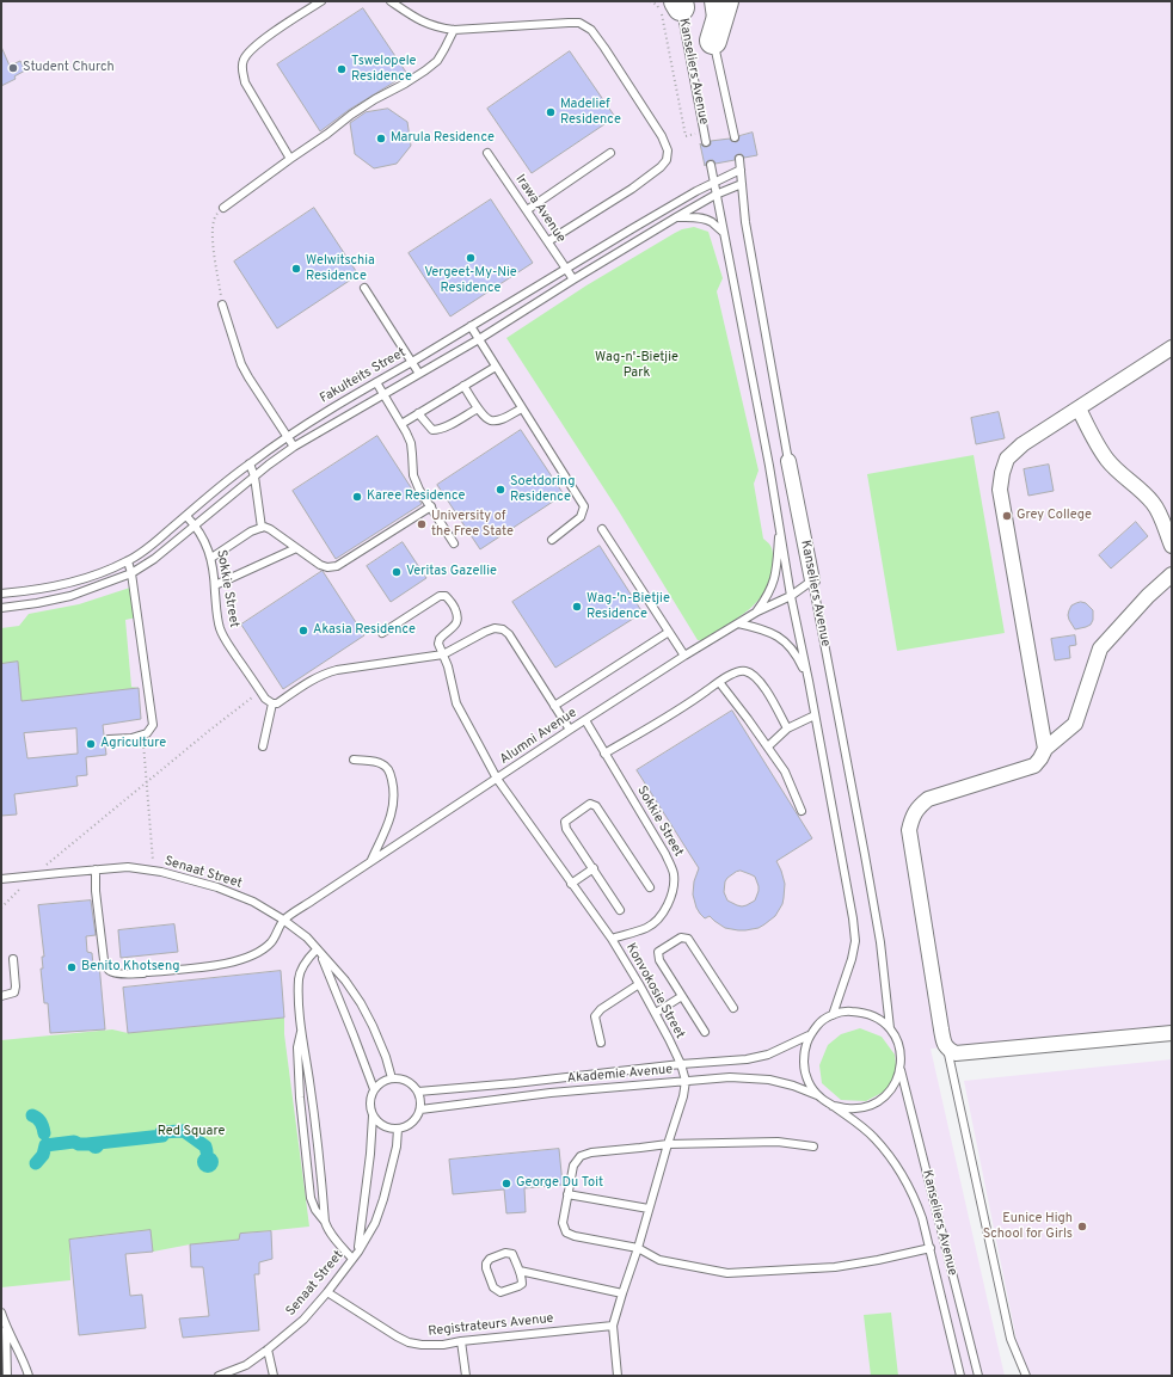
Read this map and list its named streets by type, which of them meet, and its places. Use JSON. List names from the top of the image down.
{
  "streets": {
    "street": ["Kanseliers Avenue"],
    "lane": [
      "Irawa Avenue",
      "Fakulteits Street",
      "Sokkie Street",
      "Alumni Avenue",
      "Senaat Street",
      "Konvokosie Street",
      "Akademie Avenue",
      "Registrateurs Avenue"
    ]
  },
  "crossings": [
    ["Kanseliers Avenue", "Fakulteits Street"],
    ["Kanseliers Avenue", "Alumni Avenue"],
    ["Kanseliers Avenue", "Akademie Avenue"],
    ["Irawa Avenue", "Fakulteits Street"],
    ["Fakulteits Street", "Sokkie Street"],
    ["Sokkie Street", "Alumni Avenue"],
    ["Sokkie Street", "Konvokosie Street"],
    ["Alumni Avenue", "Senaat Street"],
    ["Alumni Avenue", "Konvokosie Street"],
    ["Senaat Street", "Akademie Avenue"],
    ["Senaat Street", "Registrateurs Avenue"],
    ["Konvokosie Street", "Akademie Avenue"],
    ["Konvokosie Street", "Registrateurs Avenue"]
  ],
  "parks": ["Wag-n'-Bietjie Park", "Red Square"],
  "places": [
    "Student Church",
    "Tswelopele Residence",
    "Madelief Residence",
    "Marula Residence",
    "Vergeet-My-Nie Residence",
    "Welwitschia Residence",
    "Soetdoring Residence",
    "Karee Residence",
    "Grey College",
    "University of the Free State",
    "Veritas Gazellie",
    "Wag-'n-Bietjie Residence",
    "Akasia Residence",
    "Agriculture",
    "Benito Khotseng",
    "George Du Toit",
    "Eunice High School for Girls"
  ]
}
